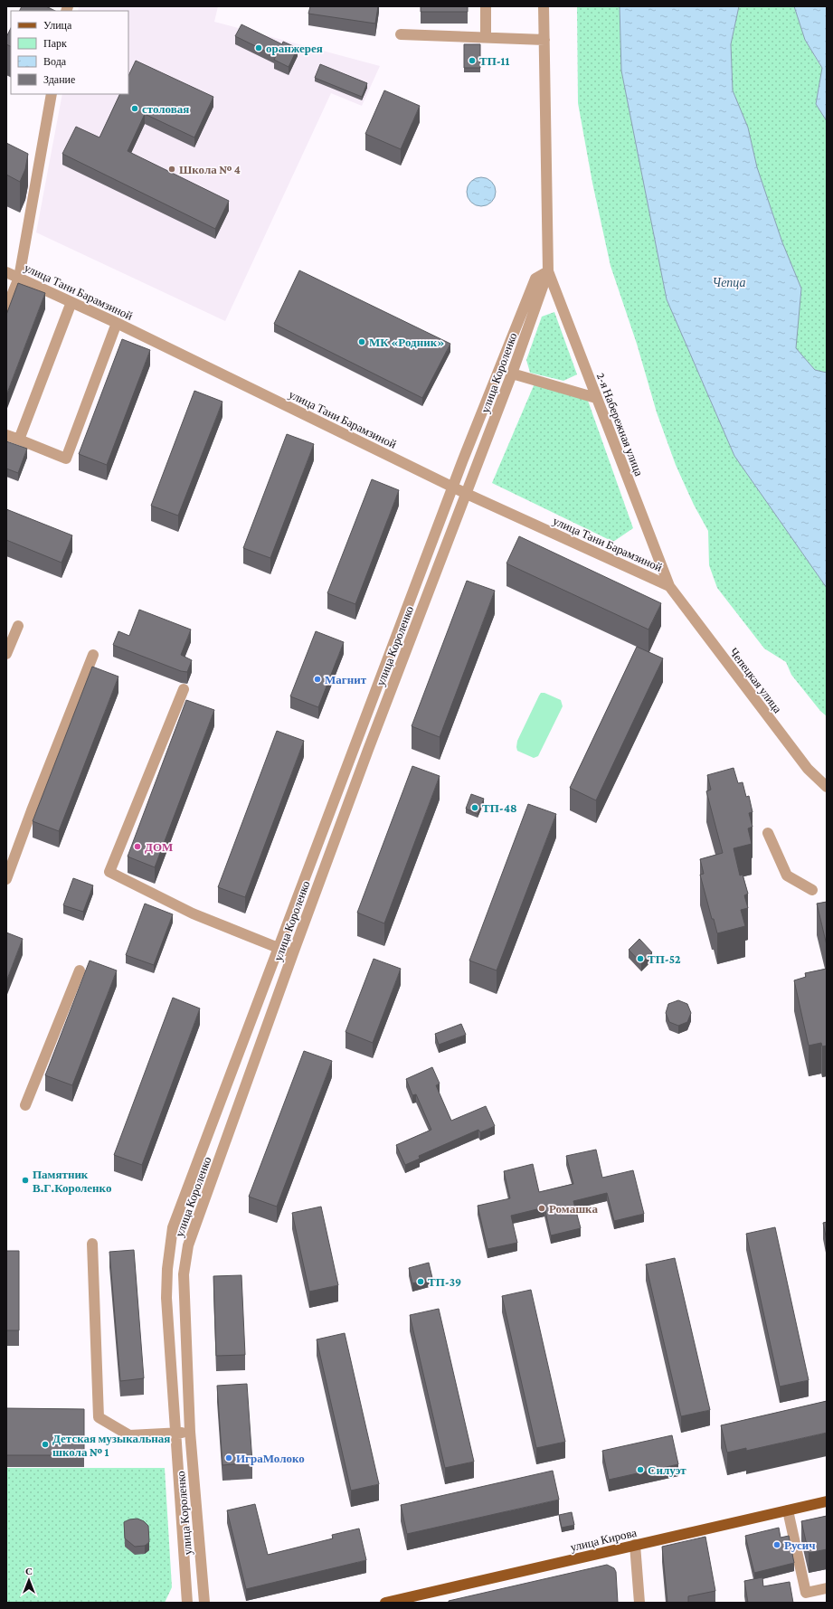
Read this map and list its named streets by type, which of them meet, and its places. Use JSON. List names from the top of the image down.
{
  "streets": {
    "main road": ["улица Кирова"],
    "street": [
      "улица Тани Барамзиной",
      "улица Короленко",
      "2-я Набережная улица",
      "Чепецкая улица"
    ]
  },
  "crossings": [
    ["улица Тани Барамзиной", "улица Короленко"],
    ["улица Тани Барамзиной", "2-я Набережная улица"],
    ["улица Тани Барамзиной", "Чепецкая улица"],
    ["улица Короленко", "2-я Набережная улица"],
    ["2-я Набережная улица", "Чепецкая улица"]
  ],
  "water": ["Чепца"],
  "places": [
    "оранжерея",
    "ТП-11",
    "столовая",
    "Школа № 4",
    "МК «Родник»",
    "Магнит",
    "ТП-48",
    "ДОМ",
    "ТП-52",
    "Памятник В.Г.Короленко",
    "Ромашка",
    "ТП-39",
    "Детская музыкальная школа № 1",
    "ИграМолоко",
    "Силуэт",
    "Русич"
  ],
  "legend": [
    "Улица",
    "Парк",
    "Вода",
    "Здание"
  ],
  "north": "top"
}
